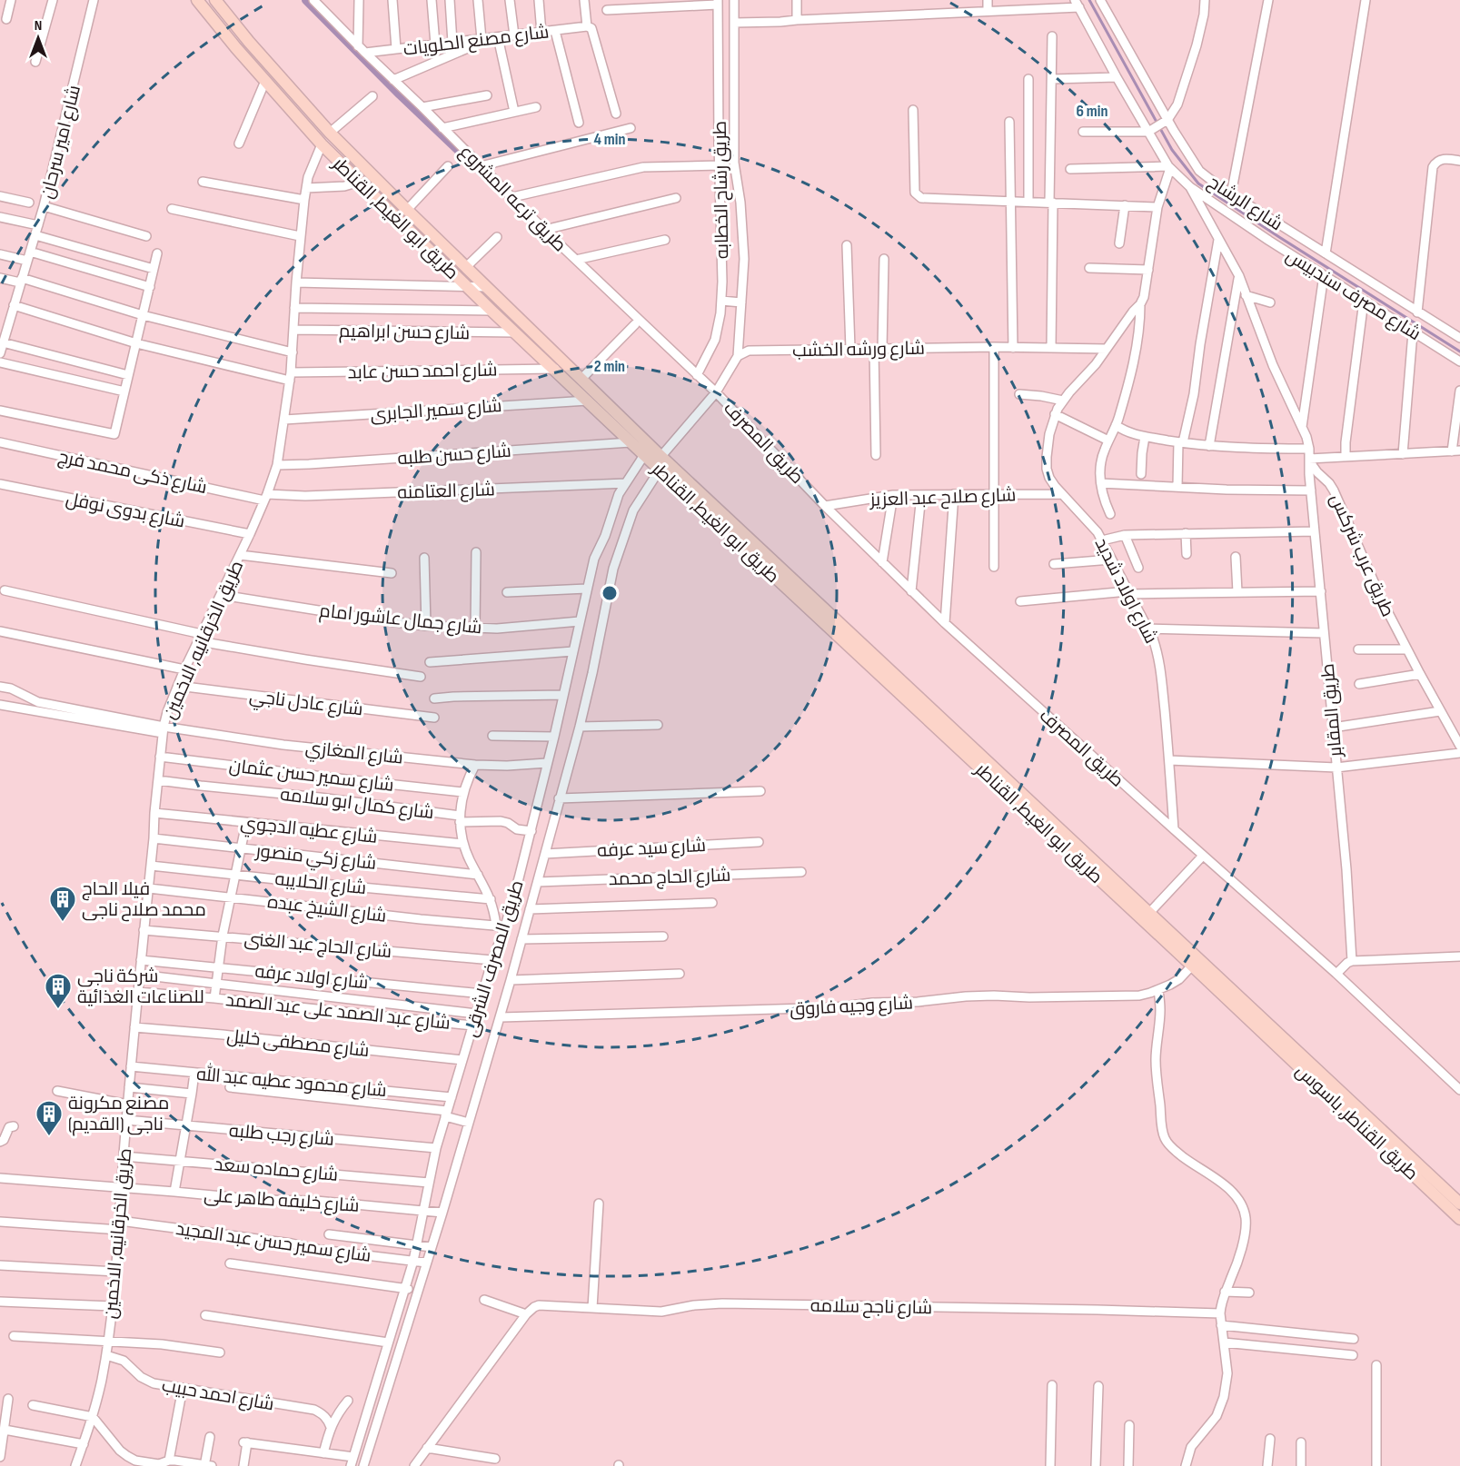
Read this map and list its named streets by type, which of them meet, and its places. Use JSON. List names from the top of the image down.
{
  "streets": {
    "main road": ["طريق ابو الغيط, القناطر", "طريق القناطر, باسوس"],
    "street": [
      "شارع مصنع الحلويات",
      "شارع امير سرحان",
      "طريق رشاح الخطابه",
      "طريق ترعه المشروع",
      "شارع الرشاح",
      "شارع مصرف سندبيس",
      "شارع حسن ابراهيم",
      "شارع ورشه الخشب",
      "شارع احمد حسن عابد",
      "شارع سمير الجابرى",
      "طريق المصرف",
      "شارع حسن طلبه",
      "شارع ذكى محمد فرج",
      "شارع العتامنه",
      "شارع صلاح عبد العزيز",
      "شارع بدوى نوفل",
      "طريق عرب شركس",
      "شارع اولاد شديد",
      "شارع جمال عاشور امام",
      "طريق الخرقانيه, الاخمين",
      "شارع عادل ناجي",
      "طريق المقابر",
      "شارع المغازي",
      "شارع سمير حسن عثمان",
      "شارع كمال ابو سلامه",
      "شارع عطيه الدجوي",
      "شارع سيد عرفه",
      "شارع زكي منصور",
      "شارع الحاج محمد",
      "شارع الحلايبه",
      "شارع الشيخ عبده",
      "شارع الحاج عبد الغنى",
      "طريق المصرف الشرقى",
      "شارع اولاد عرفه",
      "شارع وجيه فاروق",
      "شارع عبد الصمد على عبد الصمد",
      "شارع مصطفى خليل",
      "شارع محمود عطيه عبد الله",
      "شارع رجب طلبه",
      "شارع حماده سعد",
      "شارع خليفه طاهر على",
      "شارع سمير حسن عبد المجيد",
      "شارع ناجح سلامه",
      "شارع احمد حبيب"
    ]
  },
  "crossings": [
    ["شارع مصنع الحلويات", "طريق ترعه المشروع"],
    ["شارع امير سرحان", "شارع احمد حسن عابد"],
    ["طريق رشاح الخطابه", "طريق ترعه المشروع"],
    ["طريق ترعه المشروع", "طريق المصرف"],
    ["طريق ابو الغيط, القناطر", "شارع حسن ابراهيم"],
    ["طريق ابو الغيط, القناطر", "شارع احمد حسن عابد"],
    ["طريق ابو الغيط, القناطر", "شارع سمير الجابرى"],
    ["طريق ابو الغيط, القناطر", "شارع حسن طلبه"],
    ["طريق ابو الغيط, القناطر", "طريق الخرقانيه, الاخمين"],
    ["طريق ابو الغيط, القناطر", "طريق المصرف الشرقى"],
    ["طريق ابو الغيط, القناطر", "شارع وجيه فاروق"],
    ["طريق ابو الغيط, القناطر", "طريق القناطر, باسوس"],
    ["شارع حسن ابراهيم", "طريق الخرقانيه, الاخمين"],
    ["شارع ورشه الخشب", "شارع اولاد شديد"],
    ["شارع احمد حسن عابد", "طريق الخرقانيه, الاخمين"],
    ["شارع سمير الجابرى", "طريق الخرقانيه, الاخمين"],
    ["طريق المصرف", "شارع صلاح عبد العزيز"],
    ["طريق المصرف", "شارع اولاد شديد"],
    ["شارع حسن طلبه", "طريق الخرقانيه, الاخمين"],
    ["شارع ذكى محمد فرج", "شارع العتامنه"],
    ["شارع ذكى محمد فرج", "طريق الخرقانيه, الاخمين"],
    ["شارع العتامنه", "طريق الخرقانيه, الاخمين"],
    ["شارع العتامنه", "طريق المصرف الشرقى"],
    ["شارع صلاح عبد العزيز", "شارع اولاد شديد"],
    ["شارع بدوى نوفل", "طريق الخرقانيه, الاخمين"],
    ["طريق عرب شركس", "طريق المقابر"],
    ["شارع جمال عاشور امام", "طريق الخرقانيه, الاخمين"],
    ["شارع جمال عاشور امام", "طريق المصرف الشرقى"],
    ["طريق الخرقانيه, الاخمين", "شارع عادل ناجي"],
    ["طريق الخرقانيه, الاخمين", "شارع المغازي"],
    ["طريق الخرقانيه, الاخمين", "شارع سمير حسن عثمان"],
    ["طريق الخرقانيه, الاخمين", "شارع كمال ابو سلامه"],
    ["طريق الخرقانيه, الاخمين", "شارع عطيه الدجوي"],
    ["طريق الخرقانيه, الاخمين", "شارع زكي منصور"],
    ["طريق الخرقانيه, الاخمين", "شارع الحلايبه"],
    ["طريق الخرقانيه, الاخمين", "شارع الشيخ عبده"],
    ["طريق الخرقانيه, الاخمين", "شارع الحاج عبد الغنى"],
    ["طريق الخرقانيه, الاخمين", "شارع اولاد عرفه"],
    ["طريق الخرقانيه, الاخمين", "شارع عبد الصمد على عبد الصمد"],
    ["طريق الخرقانيه, الاخمين", "شارع مصطفى خليل"],
    ["طريق الخرقانيه, الاخمين", "شارع محمود عطيه عبد الله"],
    ["طريق الخرقانيه, الاخمين", "شارع رجب طلبه"],
    ["طريق الخرقانيه, الاخمين", "شارع حماده سعد"],
    ["طريق الخرقانيه, الاخمين", "شارع خليفه طاهر على"],
    ["طريق الخرقانيه, الاخمين", "شارع سمير حسن عبد المجيد"],
    ["طريق الخرقانيه, الاخمين", "شارع احمد حبيب"],
    ["شارع المغازي", "طريق المصرف الشرقى"],
    ["شارع كمال ابو سلامه", "طريق المصرف الشرقى"],
    ["شارع سيد عرفه", "طريق المصرف الشرقى"],
    ["شارع الحاج محمد", "طريق المصرف الشرقى"],
    ["شارع الشيخ عبده", "طريق المصرف الشرقى"],
    ["شارع الحاج عبد الغنى", "طريق المصرف الشرقى"],
    ["طريق المصرف الشرقى", "شارع اولاد عرفه"],
    ["طريق المصرف الشرقى", "شارع وجيه فاروق"],
    ["طريق المصرف الشرقى", "شارع عبد الصمد على عبد الصمد"],
    ["طريق المصرف الشرقى", "شارع مصطفى خليل"],
    ["طريق المصرف الشرقى", "شارع محمود عطيه عبد الله"],
    ["طريق المصرف الشرقى", "شارع رجب طلبه"],
    ["طريق المصرف الشرقى", "شارع حماده سعد"],
    ["طريق المصرف الشرقى", "شارع خليفه طاهر على"],
    ["طريق المصرف الشرقى", "شارع سمير حسن عبد المجيد"]
  ],
  "places": {
    "building": ["فيلا الحاج محمد صلاح ناجى", "شركة ناجى للصناعات الغذائية", "مصنع مكرونة ناجى (القديم)"]
  },
  "north": "top",
  "rings": ["6 min", "4 min", "2 min"]
}
